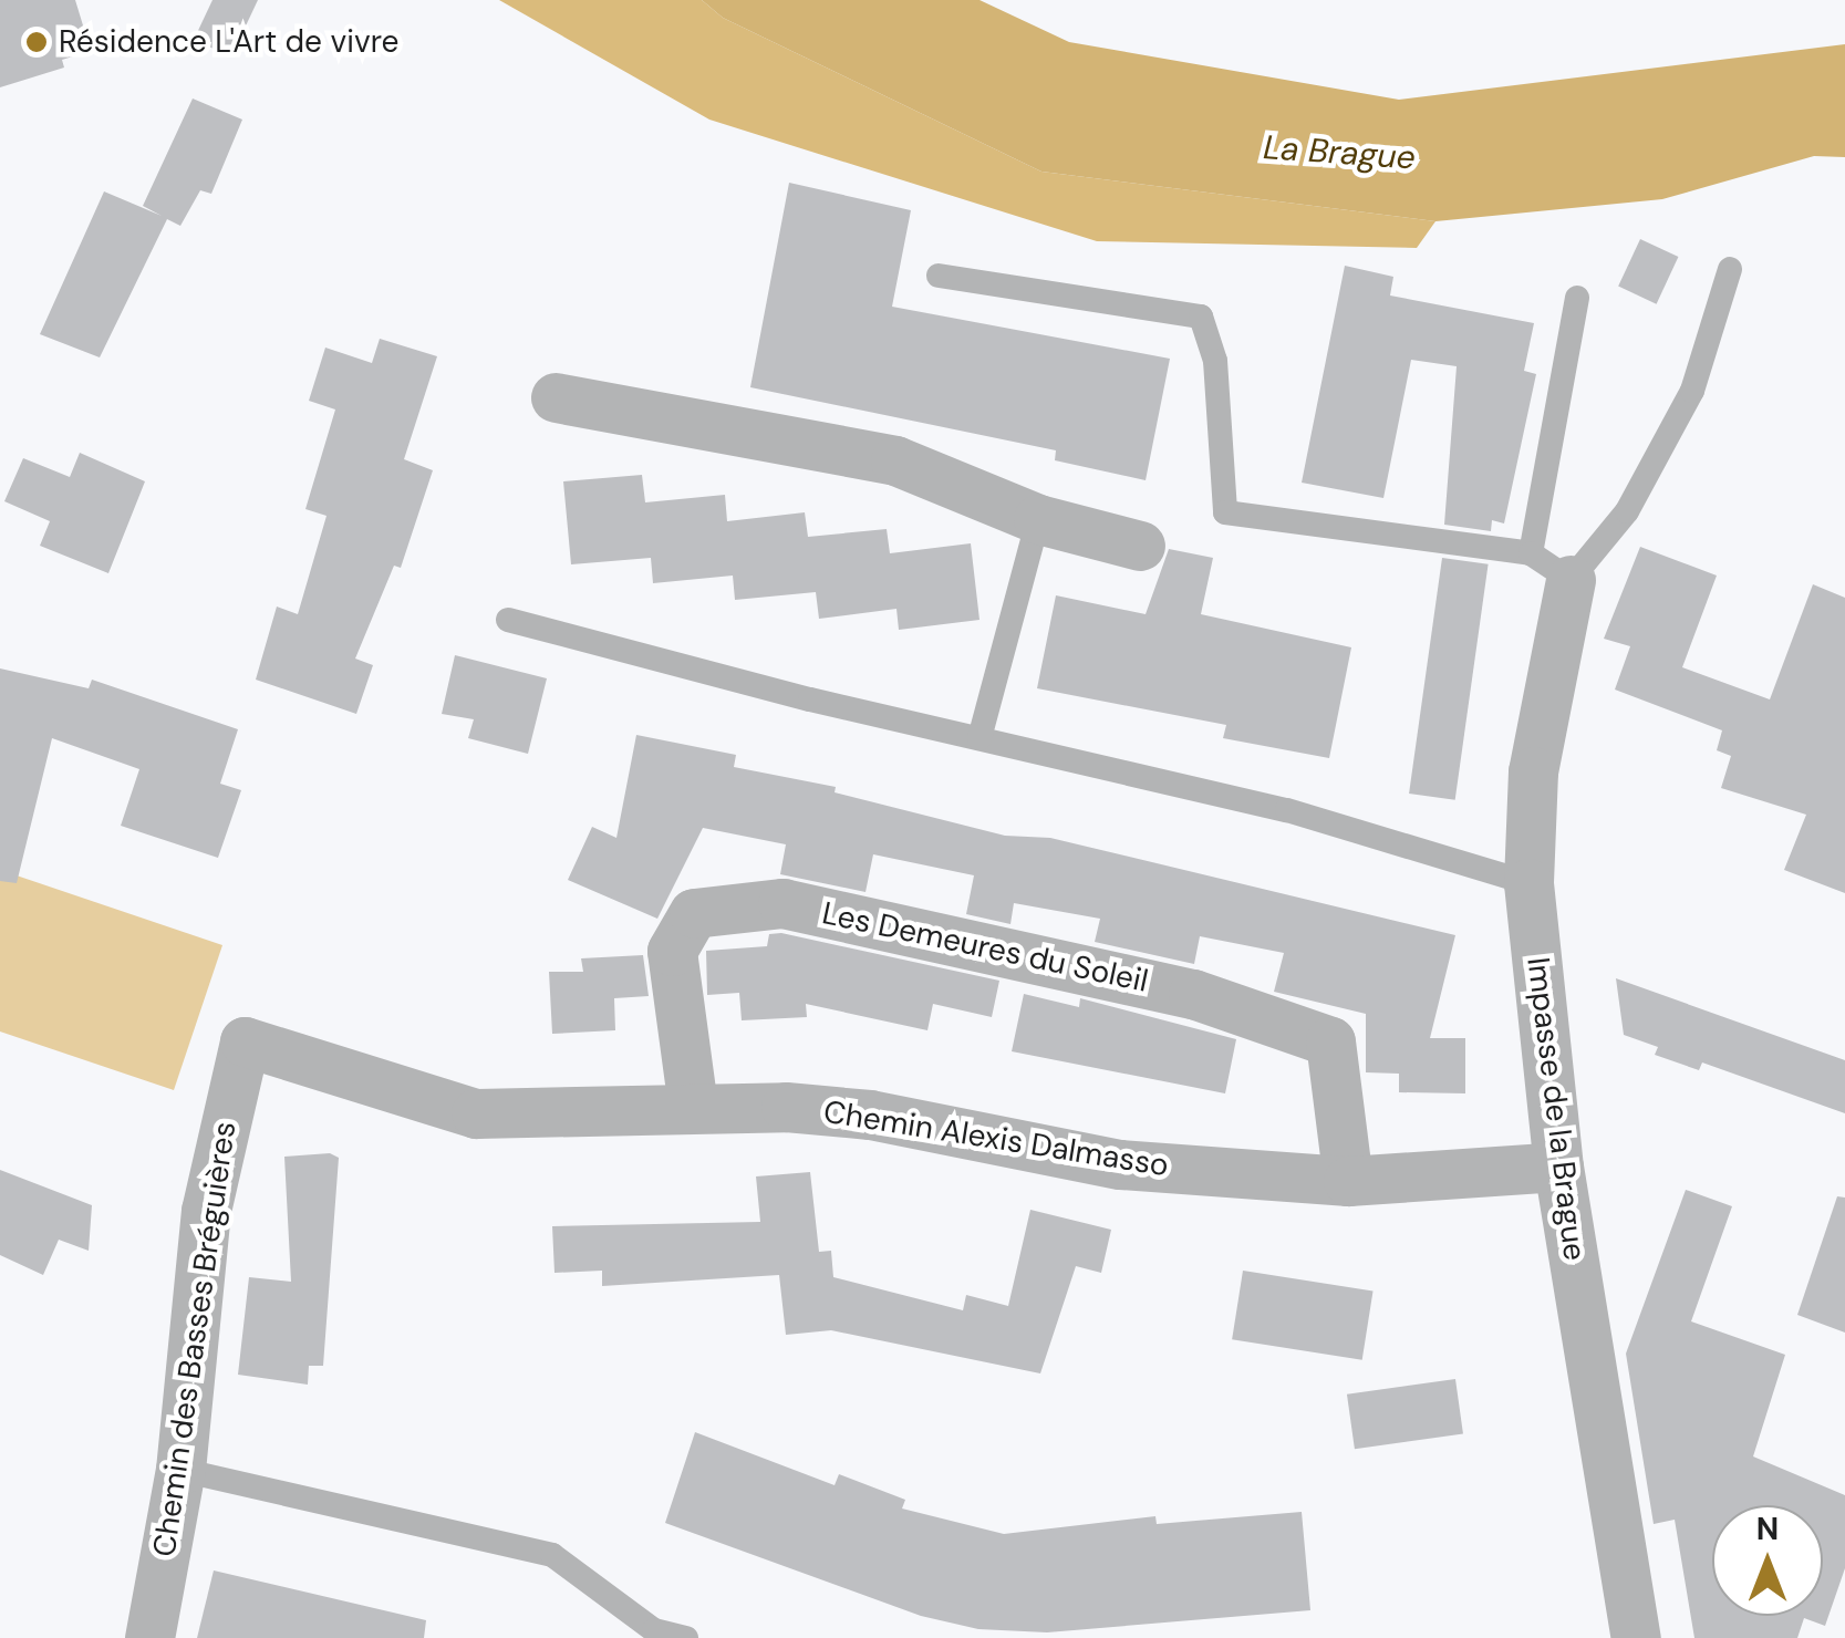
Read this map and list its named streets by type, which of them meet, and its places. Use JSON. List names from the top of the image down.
{
  "streets": {
    "street": [
      "Les Demeures du Soleil",
      "Impasse de la Brague",
      "Chemin Alexis Dalmasso",
      "Chemin des Basses Bréguières"
    ]
  },
  "crossings": [
    ["Les Demeures du Soleil", "Chemin Alexis Dalmasso"],
    ["Impasse de la Brague", "Chemin Alexis Dalmasso"],
    ["Chemin Alexis Dalmasso", "Chemin des Basses Bréguières"]
  ],
  "water": ["La Brague"],
  "places": ["Résidence L'Art de vivre"],
  "north": "top"
}
